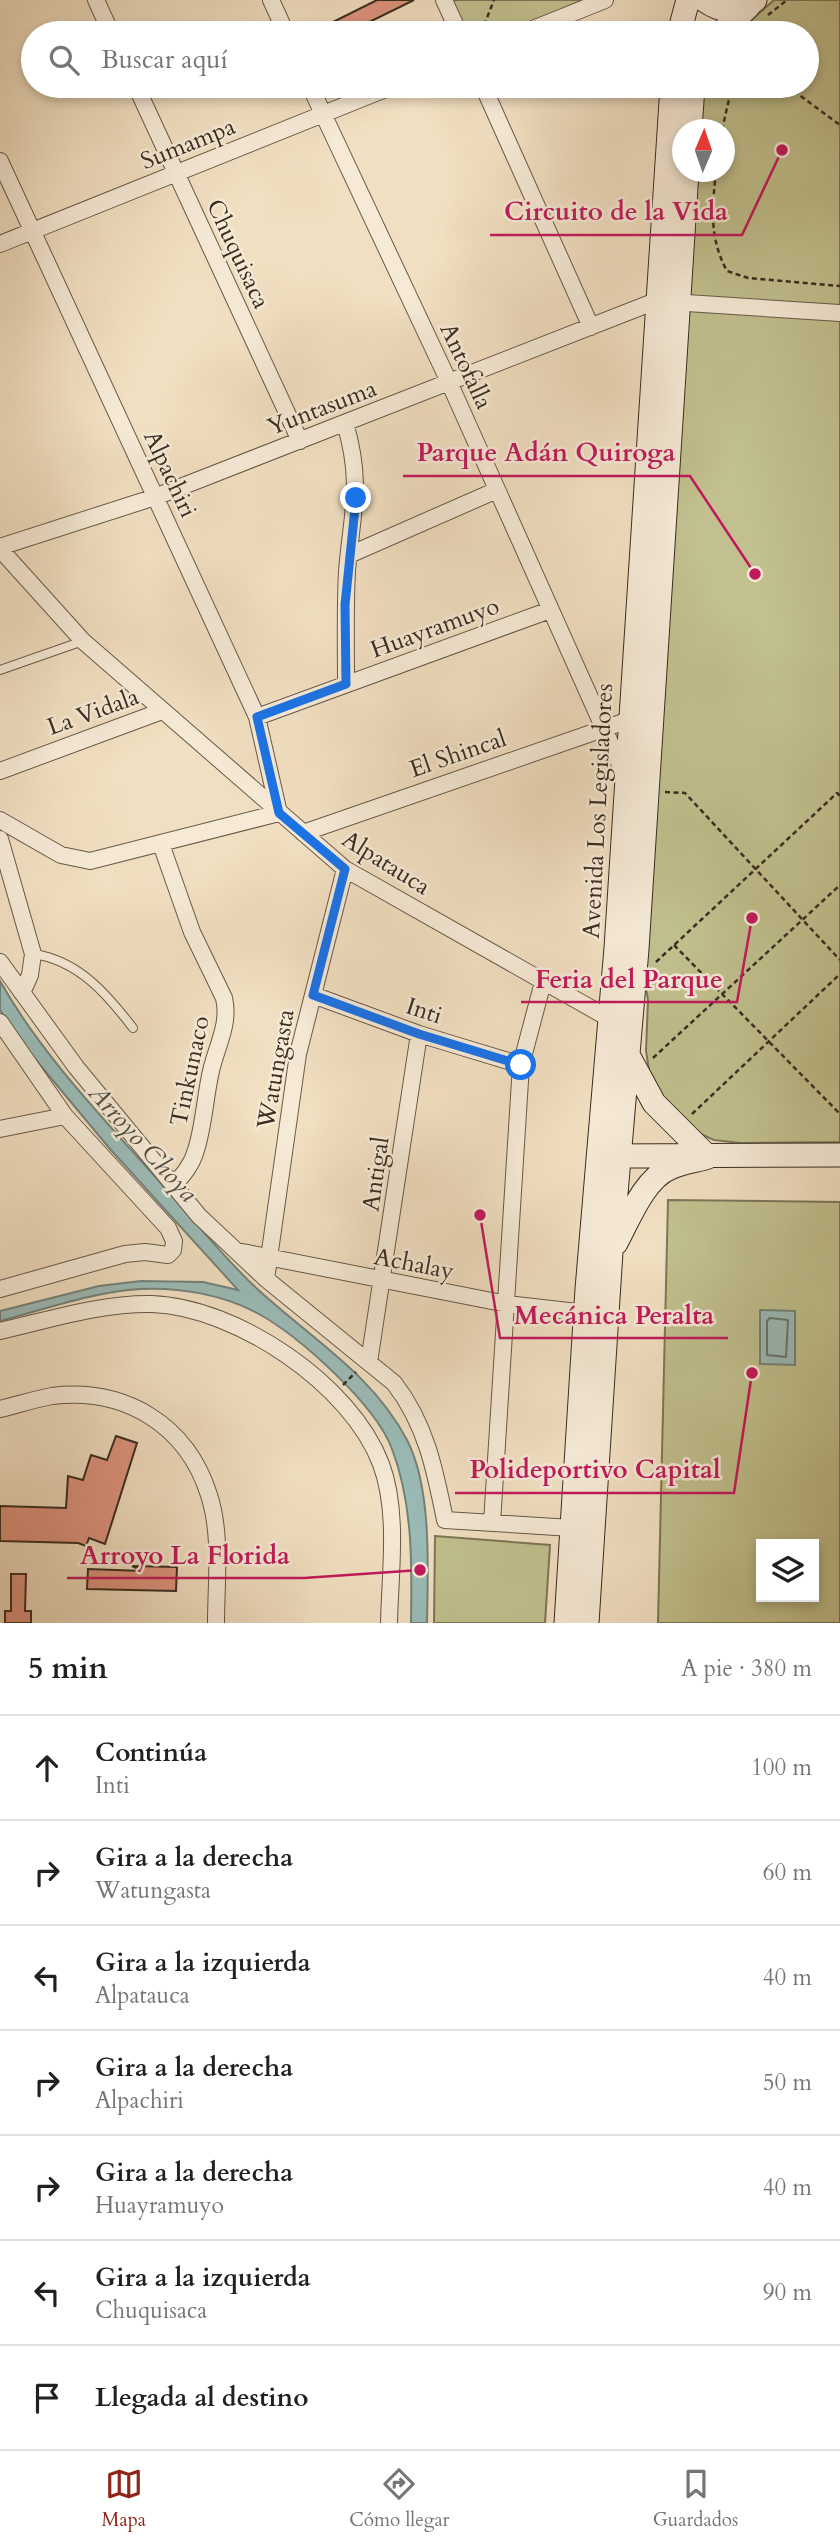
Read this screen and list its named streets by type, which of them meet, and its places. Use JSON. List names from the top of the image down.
{
  "streets": {
    "main road": ["Avenida Los Legisladores"],
    "street": [
      "Sumampa",
      "Chuquisaca",
      "Antofalla",
      "Yuntasuma",
      "Alpachiri",
      "Huayramuyo",
      "La Vidala",
      "El Shincal",
      "Alpatauca",
      "Inti",
      "Watungasta",
      "Tinkunaco",
      "Antigal",
      "Achalay"
    ]
  },
  "crossings": [
    ["Sumampa", "Chuquisaca"],
    ["Sumampa", "Antofalla"],
    ["Sumampa", "Alpachiri"],
    ["Chuquisaca", "Yuntasuma"],
    ["Antofalla", "Yuntasuma"],
    ["Antofalla", "Huayramuyo"],
    ["Antofalla", "El Shincal"],
    ["Antofalla", "Avenida Los Legisladores"],
    ["Yuntasuma", "Alpachiri"],
    ["Yuntasuma", "Avenida Los Legisladores"],
    ["Yuntasuma", "Alpatauca"],
    ["Alpachiri", "Huayramuyo"],
    ["Alpachiri", "Alpatauca"],
    ["La Vidala", "Alpatauca"],
    ["El Shincal", "Avenida Los Legisladores"],
    ["El Shincal", "Alpatauca"],
    ["Avenida Los Legisladores", "Alpatauca"],
    ["Avenida Los Legisladores", "Achalay"],
    ["Alpatauca", "Watungasta"],
    ["Inti", "Watungasta"],
    ["Inti", "Antigal"],
    ["Watungasta", "Achalay"],
    ["Antigal", "Achalay"]
  ],
  "water": ["Arroyo Choya"],
  "places": [
    "Circuito de la Vida",
    "Parque Adán Quiroga",
    "Feria del Parque",
    "Mecánica Peralta",
    "Polideportivo Capital",
    "Arroyo La Florida"
  ],
  "north": "top",
  "page": {
    "search": "Buscar aquí",
    "heading": ["5 min", "A pie · 380 m"],
    "list": [
      ["Continúa", "Inti", "100 m"],
      ["Gira a la derecha", "Watungasta", "60 m"],
      ["Gira a la izquierda", "Alpatauca", "40 m"],
      ["Gira a la derecha", "Alpachiri", "50 m"],
      ["Gira a la derecha", "Huayramuyo", "40 m"],
      ["Gira a la izquierda", "Chuquisaca", "90 m"],
      "Llegada al destino"
    ],
    "nav": ["Mapa", "Cómo llegar", "Guardados"]
  }
}
